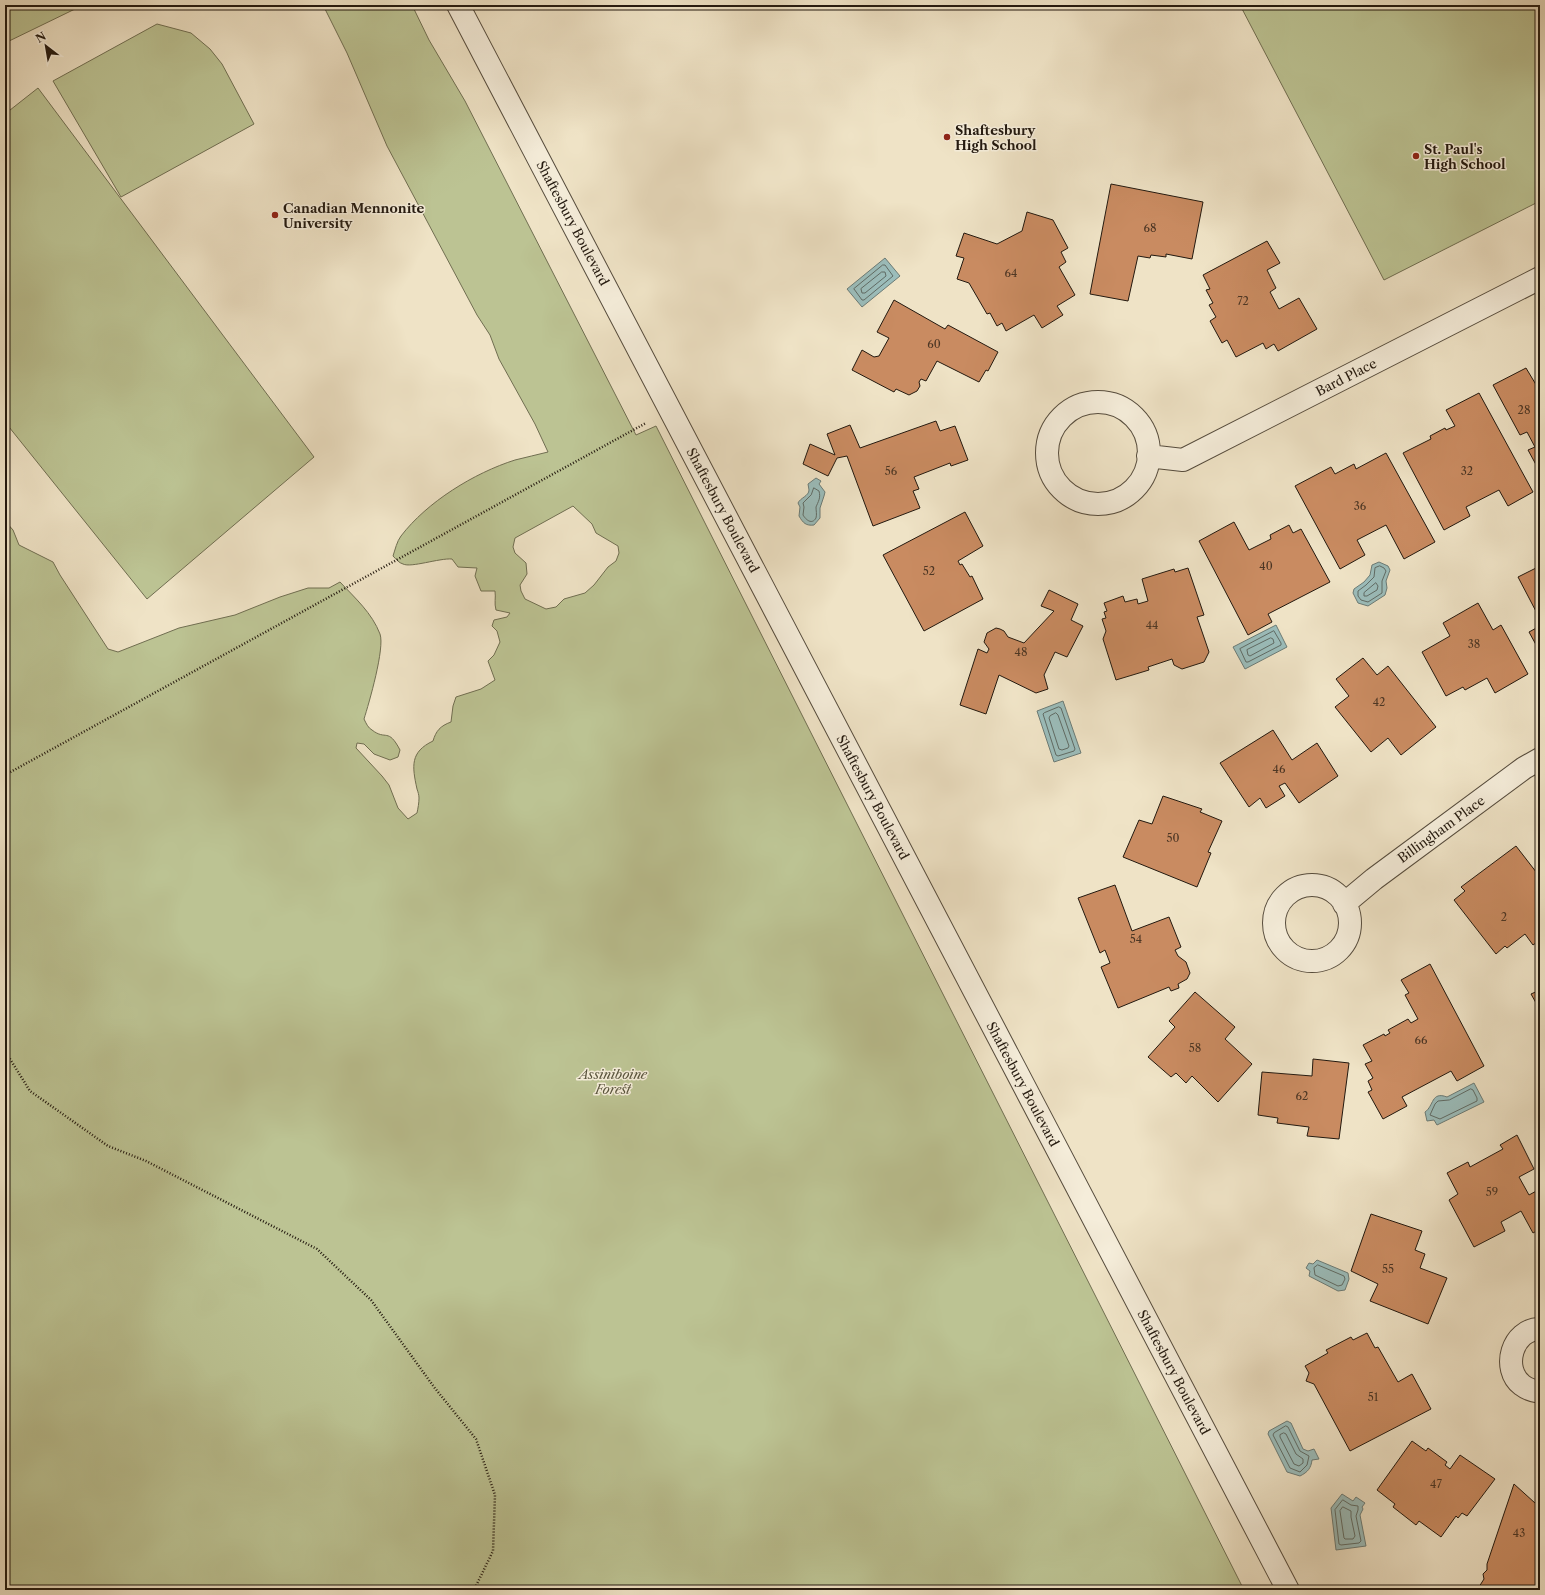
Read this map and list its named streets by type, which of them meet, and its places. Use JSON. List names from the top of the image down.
{
  "streets": {
    "street": ["Shaftesbury Boulevard", "Bard Place", "Billingham Place"]
  },
  "parks": ["Assiniboine Forest"],
  "places": ["Shaftesbury High School", "St. Paul's High School", "Canadian Mennonite University"],
  "house_numbers": [
    "68",
    "64",
    "72",
    "60",
    "28",
    "56",
    "32",
    "36",
    "40",
    "52",
    "44",
    "38",
    "48",
    "42",
    "46",
    "50",
    "2",
    "54",
    "66",
    "58",
    "62",
    "59",
    "55",
    "51",
    "47",
    "43"
  ],
  "north": "top left"
}
